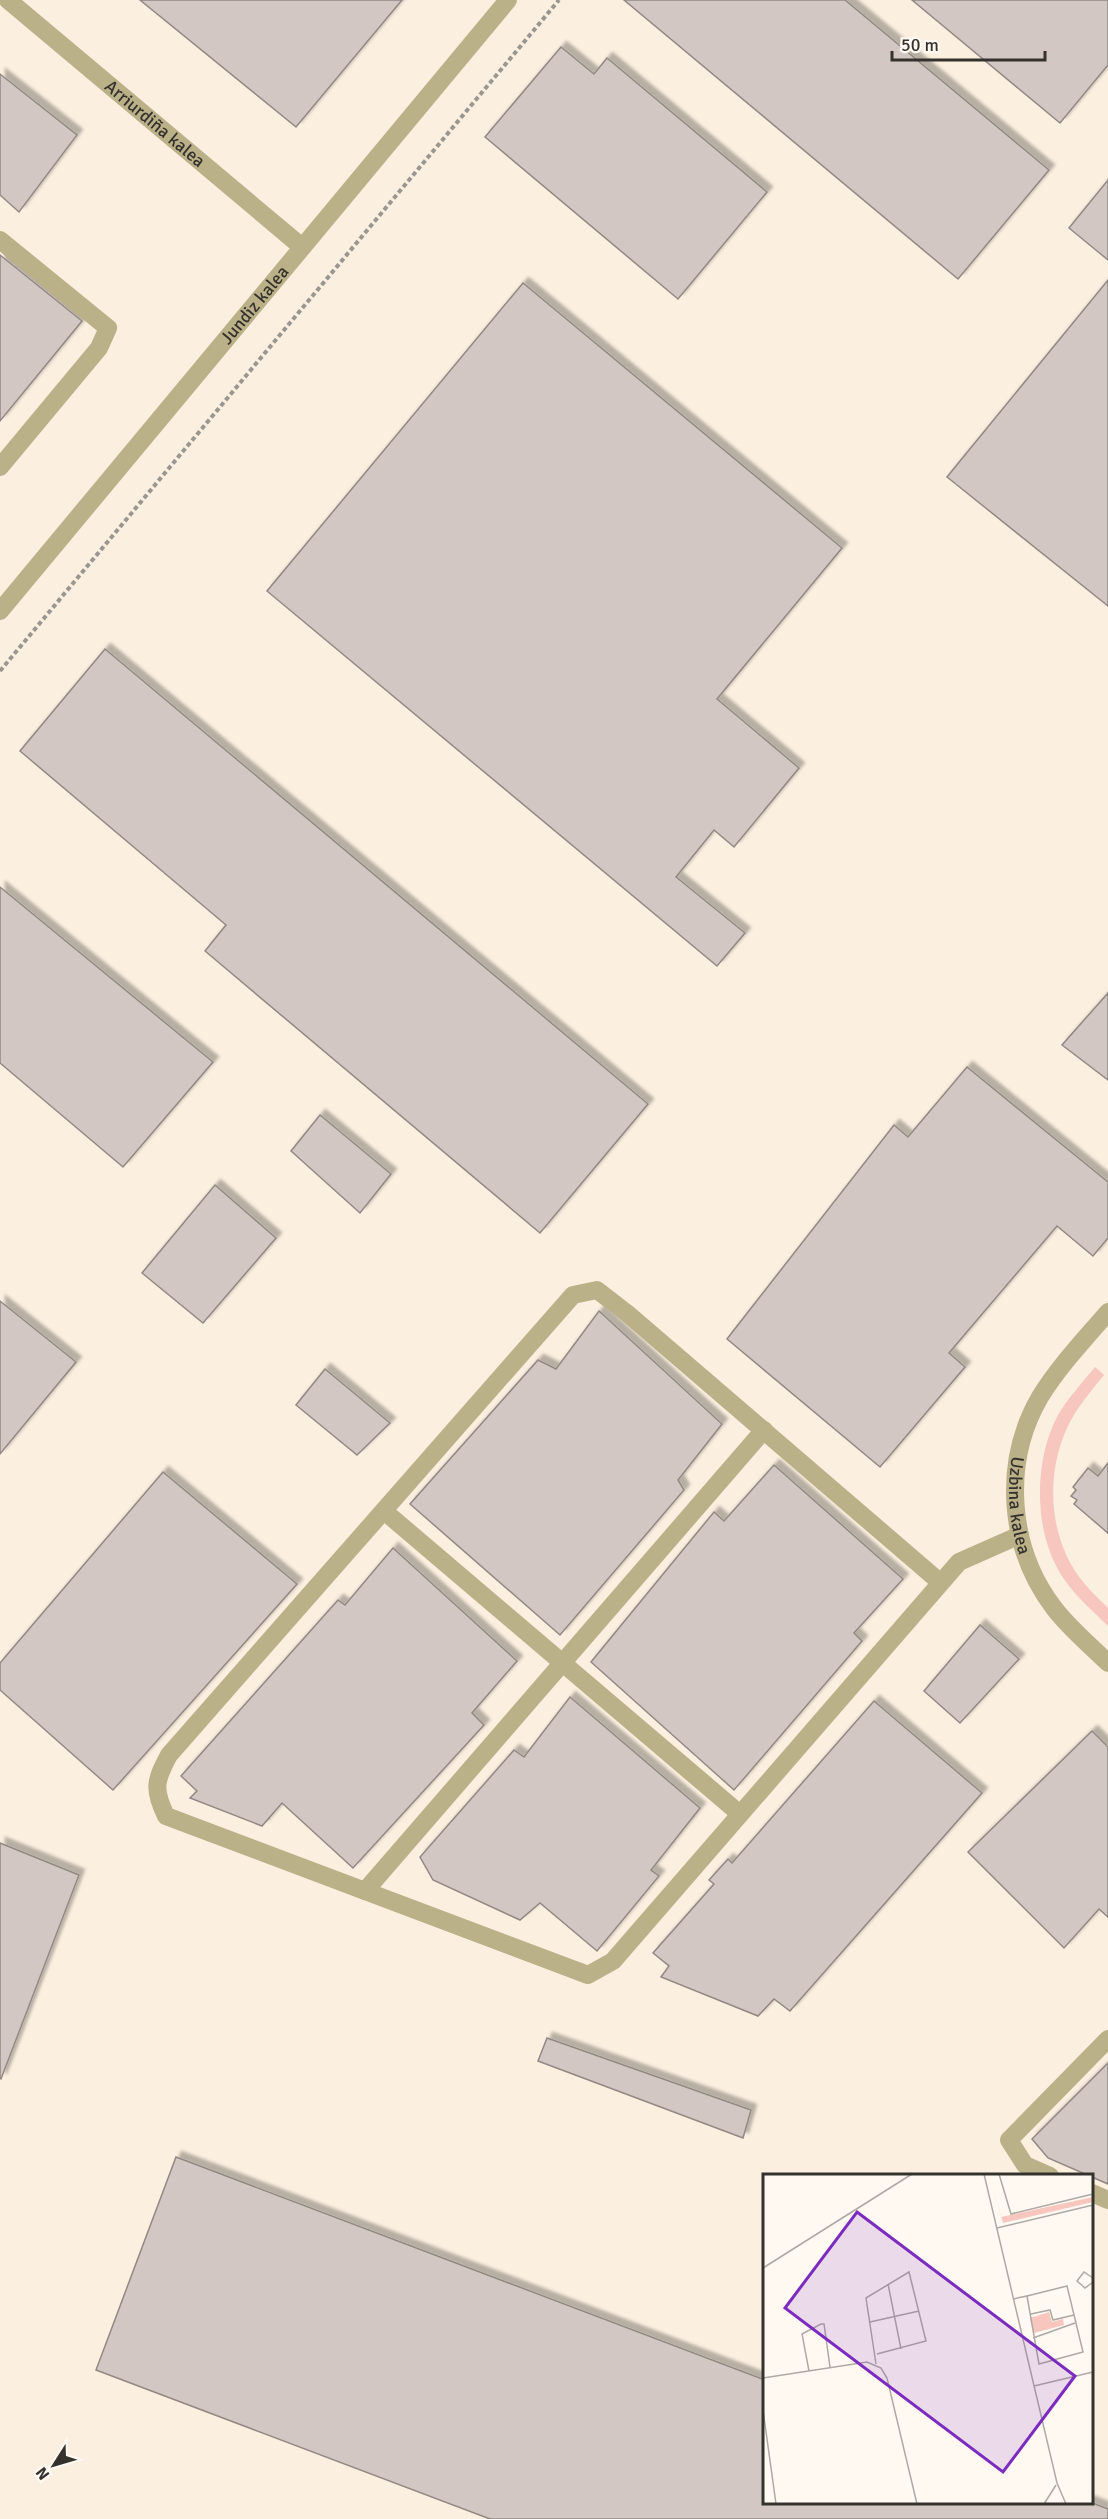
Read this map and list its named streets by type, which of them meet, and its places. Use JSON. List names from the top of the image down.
{
  "streets": {
    "street": ["Arriurdiña kalea", "Jundiz kalea", "Uzbina kalea"]
  },
  "crossings": [
    ["Arriurdiña kalea", "Jundiz kalea"]
  ],
  "scale_bar": "50 m",
  "north": "bottom left"
}
